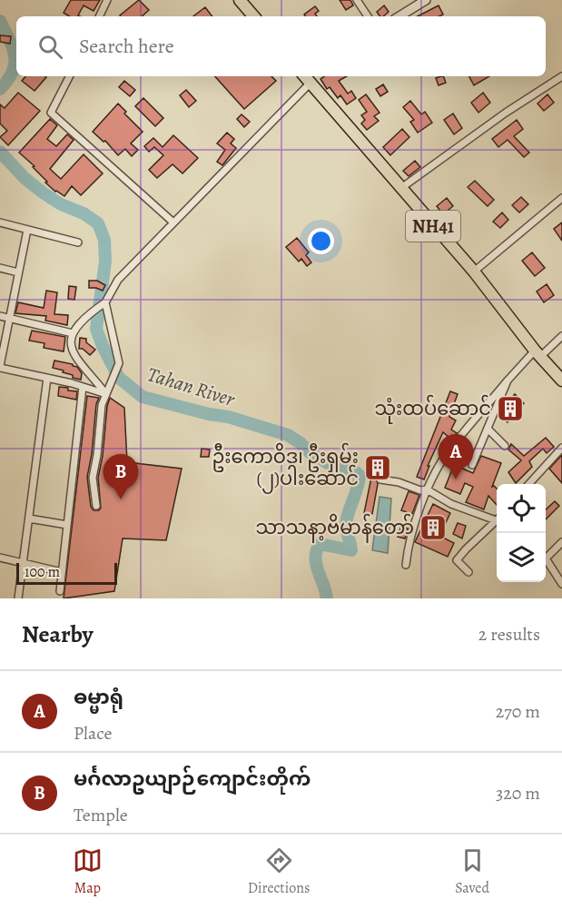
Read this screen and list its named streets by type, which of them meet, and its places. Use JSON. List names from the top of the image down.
{
  "streets": {
    "highway": ["NH41"]
  },
  "water": ["Tahan River"],
  "places": {
    "building": ["သုံးထပ်ဆောင်", "ဦးကောဝိဒ၊ ဦးရှမ်း (၂)ပါးဆောင်", "သာသနာ့ဗိမာန်တော်"]
  },
  "scale_bar": "100 m",
  "page": {
    "search": "Search here",
    "pins": ["A", "B"],
    "scale": "100 m",
    "heading": ["Nearby", "2 results"],
    "list": [
      {
        "mark": "A",
        "name": "ဓမ္မာရုံ",
        "note": "Place",
        "value": "270 m"
      },
      {
        "mark": "B",
        "name": "မင်္ဂလာဥယျာဉ်ကျောင်းတိုက်",
        "note": "Temple",
        "value": "320 m"
      }
    ],
    "nav": ["Map", "Directions", "Saved"]
  }
}
